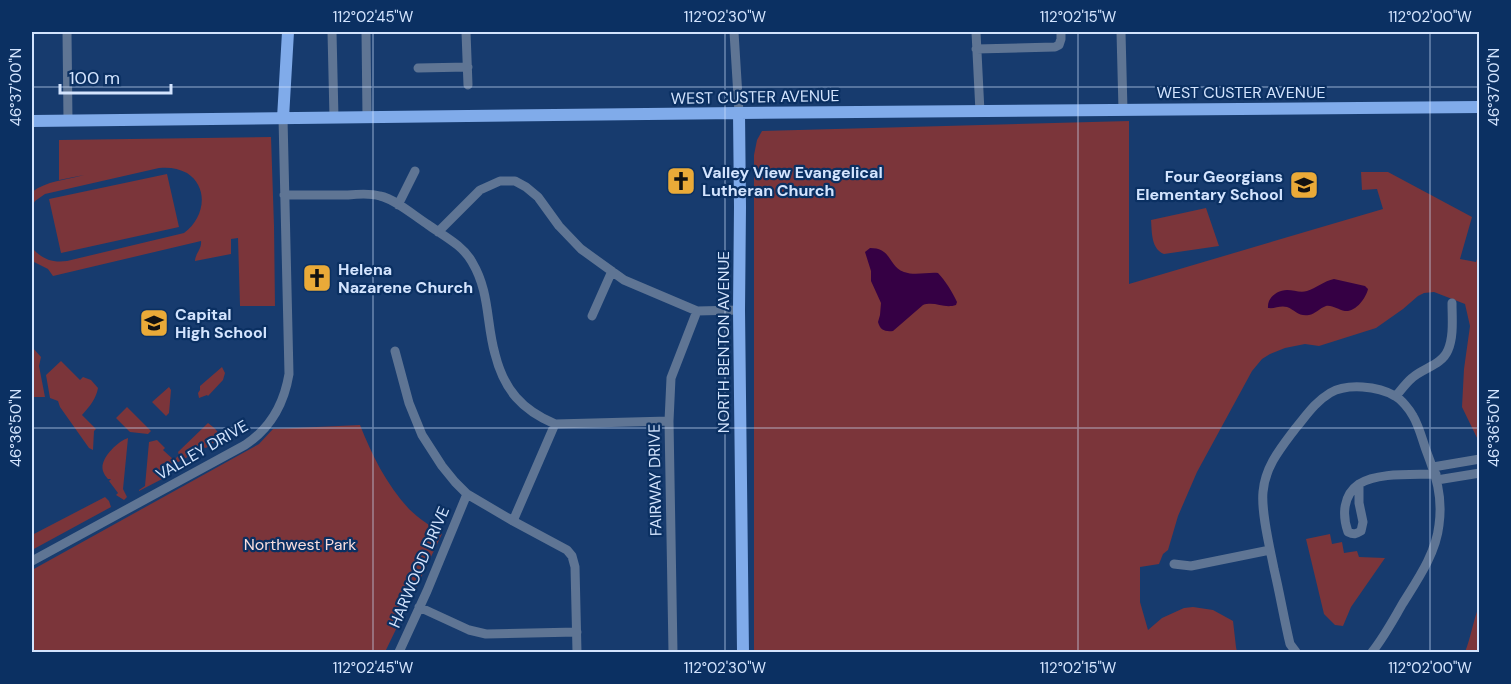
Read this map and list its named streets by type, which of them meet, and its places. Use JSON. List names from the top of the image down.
{
  "streets": {
    "main road": ["WEST CUSTER AVENUE", "NORTH BENTON AVENUE"],
    "street": ["VALLEY DRIVE", "FAIRWAY DRIVE", "HARWOOD DRIVE"]
  },
  "crossings": [
    ["WEST CUSTER AVENUE", "NORTH BENTON AVENUE"],
    ["WEST CUSTER AVENUE", "VALLEY DRIVE"]
  ],
  "parks": ["Northwest Park"],
  "places": {
    "church": ["Valley View Evangelical Lutheran Church", "Helena Nazarene Church"],
    "school or university": ["Four Georgians Elementary School", "Capital High School"]
  },
  "scale_bar": "100 m",
  "coordinates": [
    "112°02'45\"W",
    "112°02'30\"W",
    "112°02'15\"W",
    "112°02'00\"W",
    "46°37'00\"N",
    "46°36'50\"N"
  ]
}
